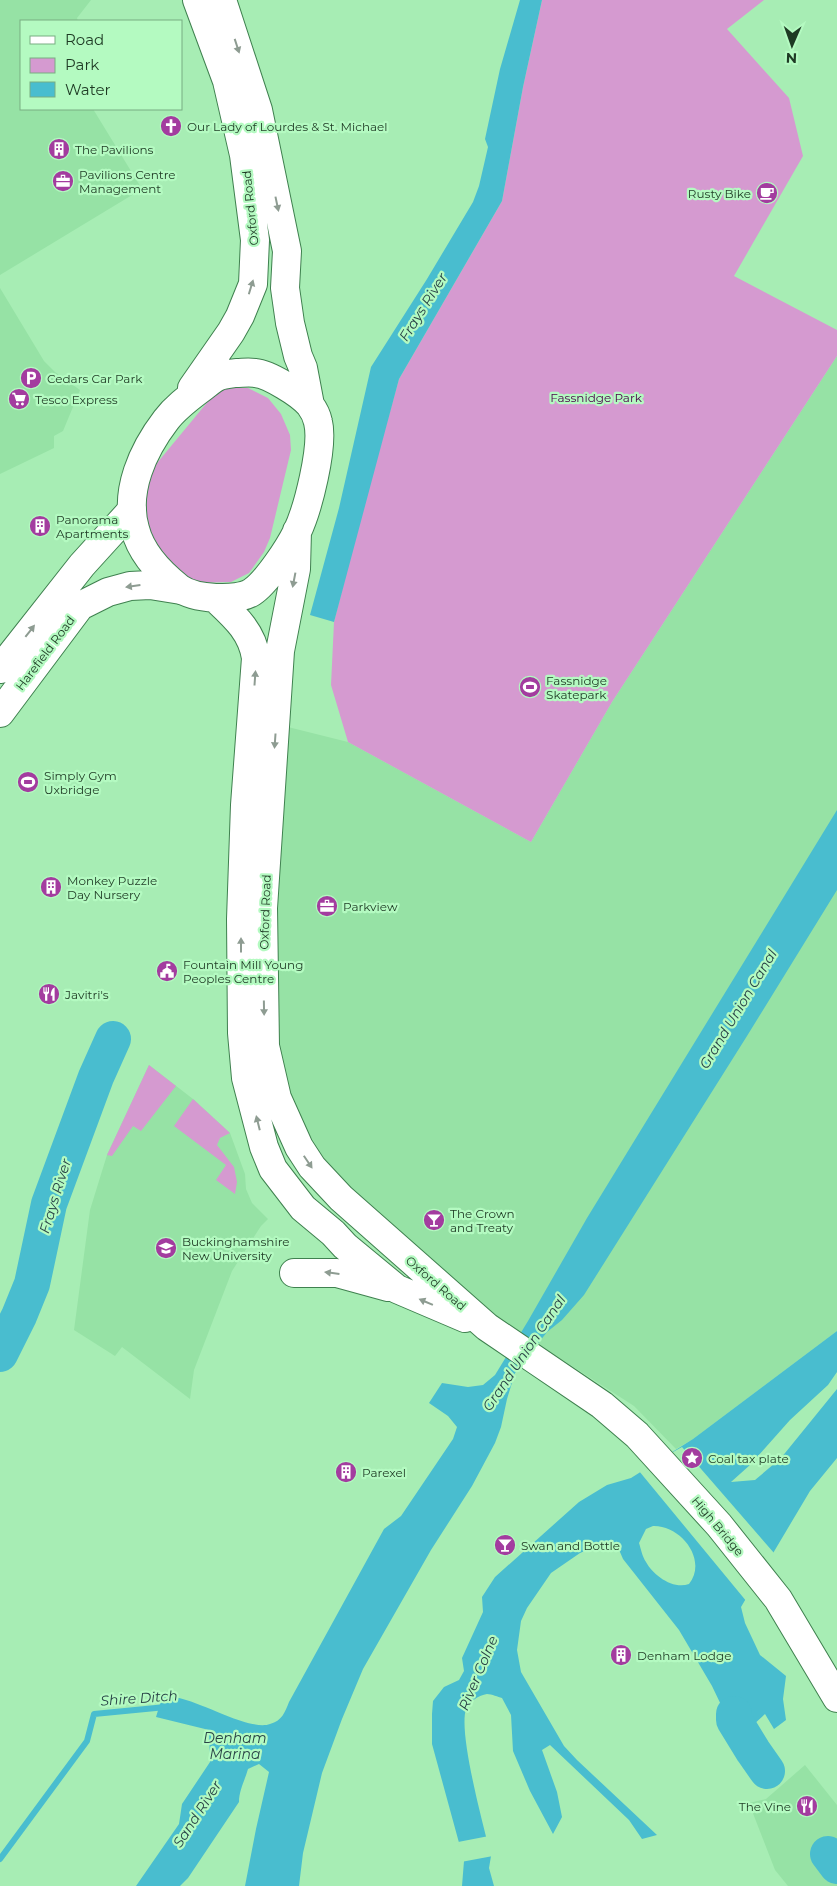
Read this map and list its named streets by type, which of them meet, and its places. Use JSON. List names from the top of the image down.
{
  "streets": {
    "main road": ["Oxford Road", "Harefield Road", "High Bridge"]
  },
  "crossings": [
    ["Oxford Road", "Harefield Road"],
    ["Oxford Road", "High Bridge"]
  ],
  "water": [
    "Frays River",
    "Grand Union Canal",
    "River Colne",
    "Shire Ditch",
    "Denham Marina",
    "Sand River"
  ],
  "parks": ["Fassnidge Park"],
  "places": {
    "church": ["Our Lady of Lourdes & St. Michael"],
    "building": [
      "The Pavilions",
      "Panorama Apartments",
      "Monkey Puzzle Day Nursery",
      "Parexel",
      "Denham Lodge"
    ],
    "office": ["Pavilions Centre Management", "Parkview"],
    "cafe": ["Rusty Bike"],
    "parking": ["Cedars Car Park"],
    "supermarket": ["Tesco Express"],
    "sports": ["Fassnidge Skatepark", "Simply Gym Uxbridge"],
    "public building": ["Fountain Mill Young Peoples Centre"],
    "restaurant": ["Javitri's", "The Vine"],
    "bar": ["The Crown and Treaty", "Swan and Bottle"],
    "school or university": ["Buckinghamshire New University"],
    "place": ["Coal tax plate"]
  },
  "legend": ["Road", "Park", "Water"],
  "north": "bottom"
}
